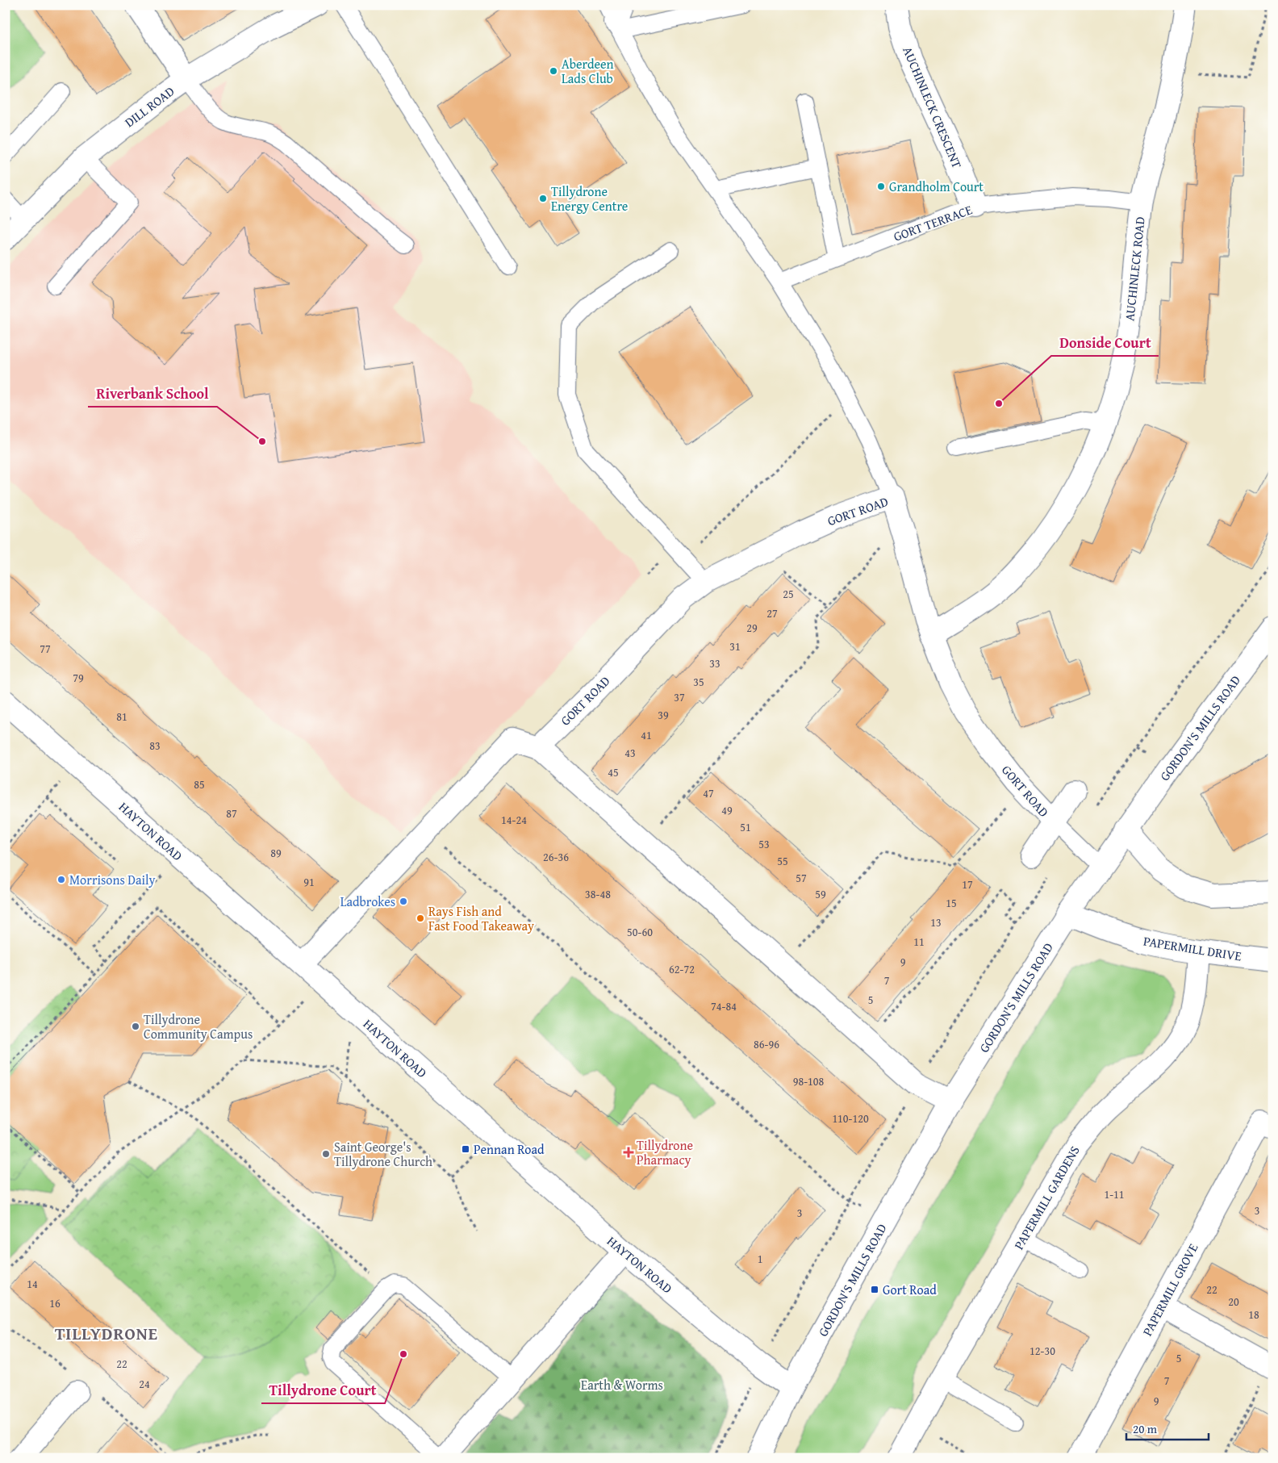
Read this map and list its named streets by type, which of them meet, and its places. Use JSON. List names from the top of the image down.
{
  "streets": {
    "street": [
      "DILL ROAD",
      "AUCHINLECK CRESCENT",
      "AUCHINLECK ROAD",
      "GORT ROAD",
      "GORDON'S MILLS ROAD",
      "HAYTON ROAD",
      "PAPERMILL DRIVE",
      "PAPERMILL GARDENS",
      "PAPERMILL GROVE"
    ],
    "lane": ["GORT TERRACE"]
  },
  "crossings": [
    ["AUCHINLECK CRESCENT", "GORT TERRACE"],
    ["GORT TERRACE", "AUCHINLECK ROAD"],
    ["AUCHINLECK ROAD", "GORT ROAD"],
    ["GORDON'S MILLS ROAD", "HAYTON ROAD"],
    ["GORDON'S MILLS ROAD", "PAPERMILL DRIVE"],
    ["PAPERMILL DRIVE", "PAPERMILL GARDENS"]
  ],
  "districts": ["TILLYDRONE"],
  "parks": ["Earth & Worms"],
  "places": {
    "other": [
      "Aberdeen Lads Club",
      "Grandholm Court",
      "Tillydrone Energy Centre",
      "Donside Court",
      "Riverbank School",
      "Morrisons Daily",
      "Ladbrokes",
      "Rays Fish and Fast Food Takeaway",
      "Tillydrone Community Campus",
      "Saint George's Tillydrone Church",
      "Tillydrone Court"
    ],
    "transit": ["Pennan Road", "Gort Road"],
    "health": ["Tillydrone Pharmacy"]
  },
  "house_numbers": [
    "25",
    "27",
    "29",
    "31",
    "77",
    "33",
    "79",
    "35",
    "37",
    "39",
    "81",
    "41",
    "83",
    "43",
    "45",
    "85",
    "47",
    "49",
    "87",
    "14-24",
    "51",
    "53",
    "89",
    "26-36",
    "55",
    "57",
    "91",
    "17",
    "38-48",
    "59",
    "15",
    "13",
    "50-60",
    "11",
    "9",
    "62-72",
    "7",
    "5",
    "74-84",
    "86-96",
    "98-108",
    "110-120",
    "1-11",
    "3",
    "3",
    "1",
    "14",
    "22",
    "20",
    "16",
    "18",
    "12-30",
    "5",
    "22",
    "7",
    "24",
    "9"
  ],
  "scale_bar": "20 m"
}
